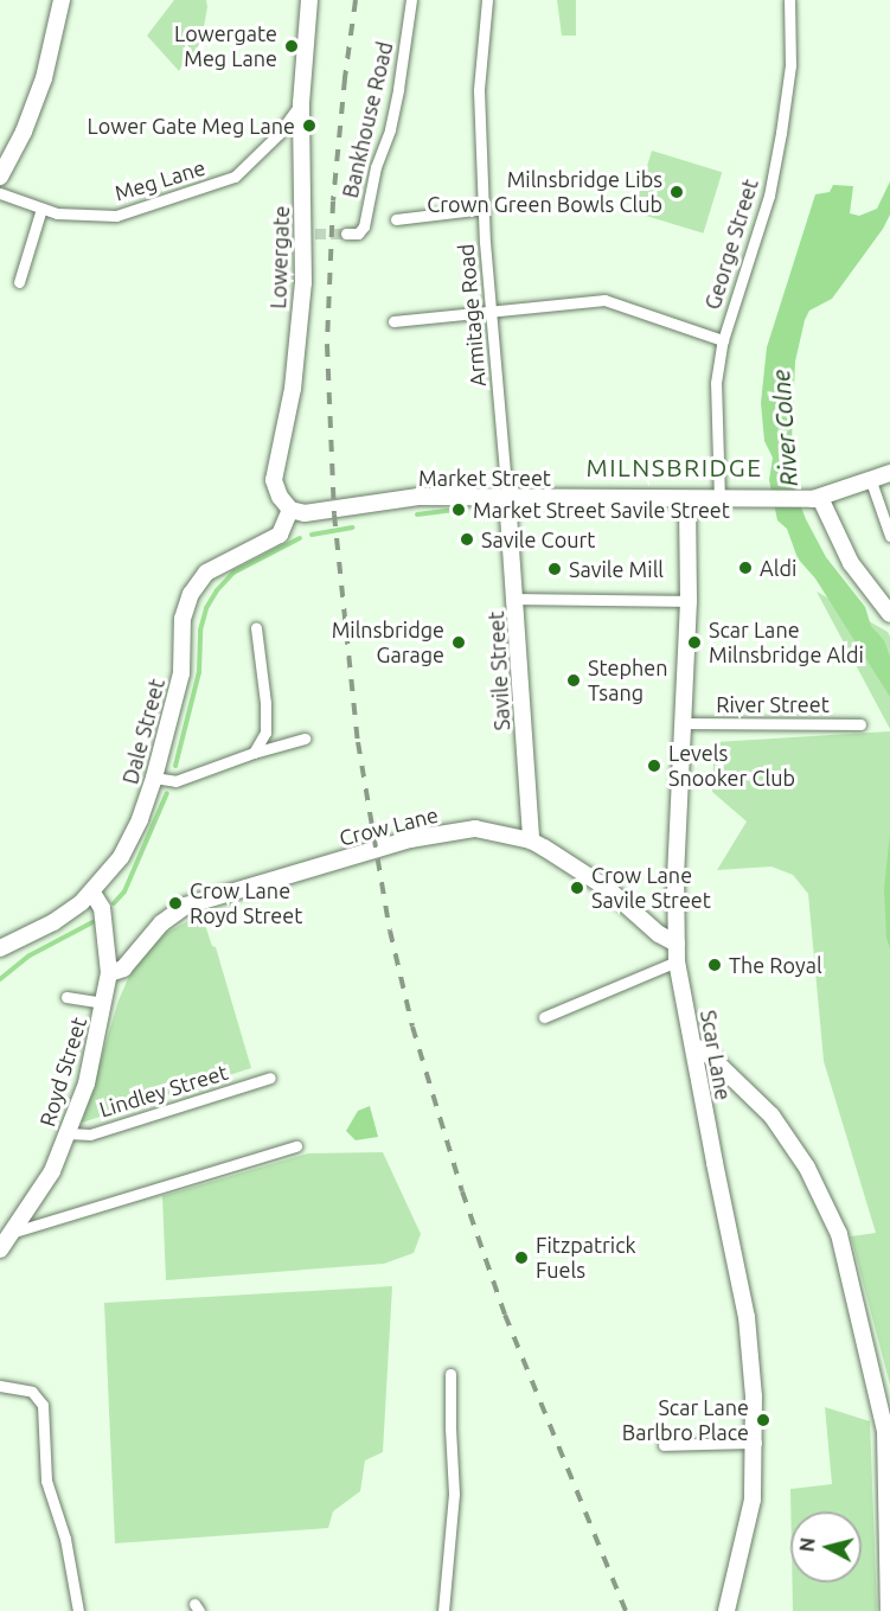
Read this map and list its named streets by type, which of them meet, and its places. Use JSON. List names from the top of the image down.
{
  "streets": {
    "street": [
      "Bankhouse Road",
      "Meg Lane",
      "George Street",
      "Lowergate",
      "Armitage Road",
      "Market Street",
      "Savile Street",
      "River Street",
      "Dale Street",
      "Crow Lane",
      "Scar Lane",
      "Royd Street",
      "Lindley Street"
    ]
  },
  "crossings": [
    ["Meg Lane", "Lowergate"],
    ["George Street", "Market Street"],
    ["Lowergate", "Market Street"],
    ["Lowergate", "Dale Street"],
    ["Armitage Road", "Market Street"],
    ["Armitage Road", "Savile Street"],
    ["Market Street", "Savile Street"],
    ["Market Street", "Dale Street"],
    ["Market Street", "Scar Lane"],
    ["Savile Street", "Crow Lane"],
    ["River Street", "Scar Lane"],
    ["Dale Street", "Royd Street"],
    ["Crow Lane", "Scar Lane"],
    ["Crow Lane", "Royd Street"],
    ["Royd Street", "Lindley Street"]
  ],
  "districts": ["MILNSBRIDGE"],
  "water": ["River Colne"],
  "places": [
    "Lowergate Meg Lane",
    "Lower Gate Meg Lane",
    "Milnsbridge Libs Crown Green Bowls Club",
    "Market Street Savile Street",
    "Savile Court",
    "Aldi",
    "Savile Mill",
    "Milnsbridge Garage",
    "Scar Lane Milnsbridge Aldi",
    "Stephen Tsang",
    "Levels Snooker Club",
    "Crow Lane Savile Street",
    "Crow Lane Royd Street",
    "The Royal",
    "Fitzpatrick Fuels",
    "Scar Lane Barlbro Place"
  ],
  "north": "left"
}
